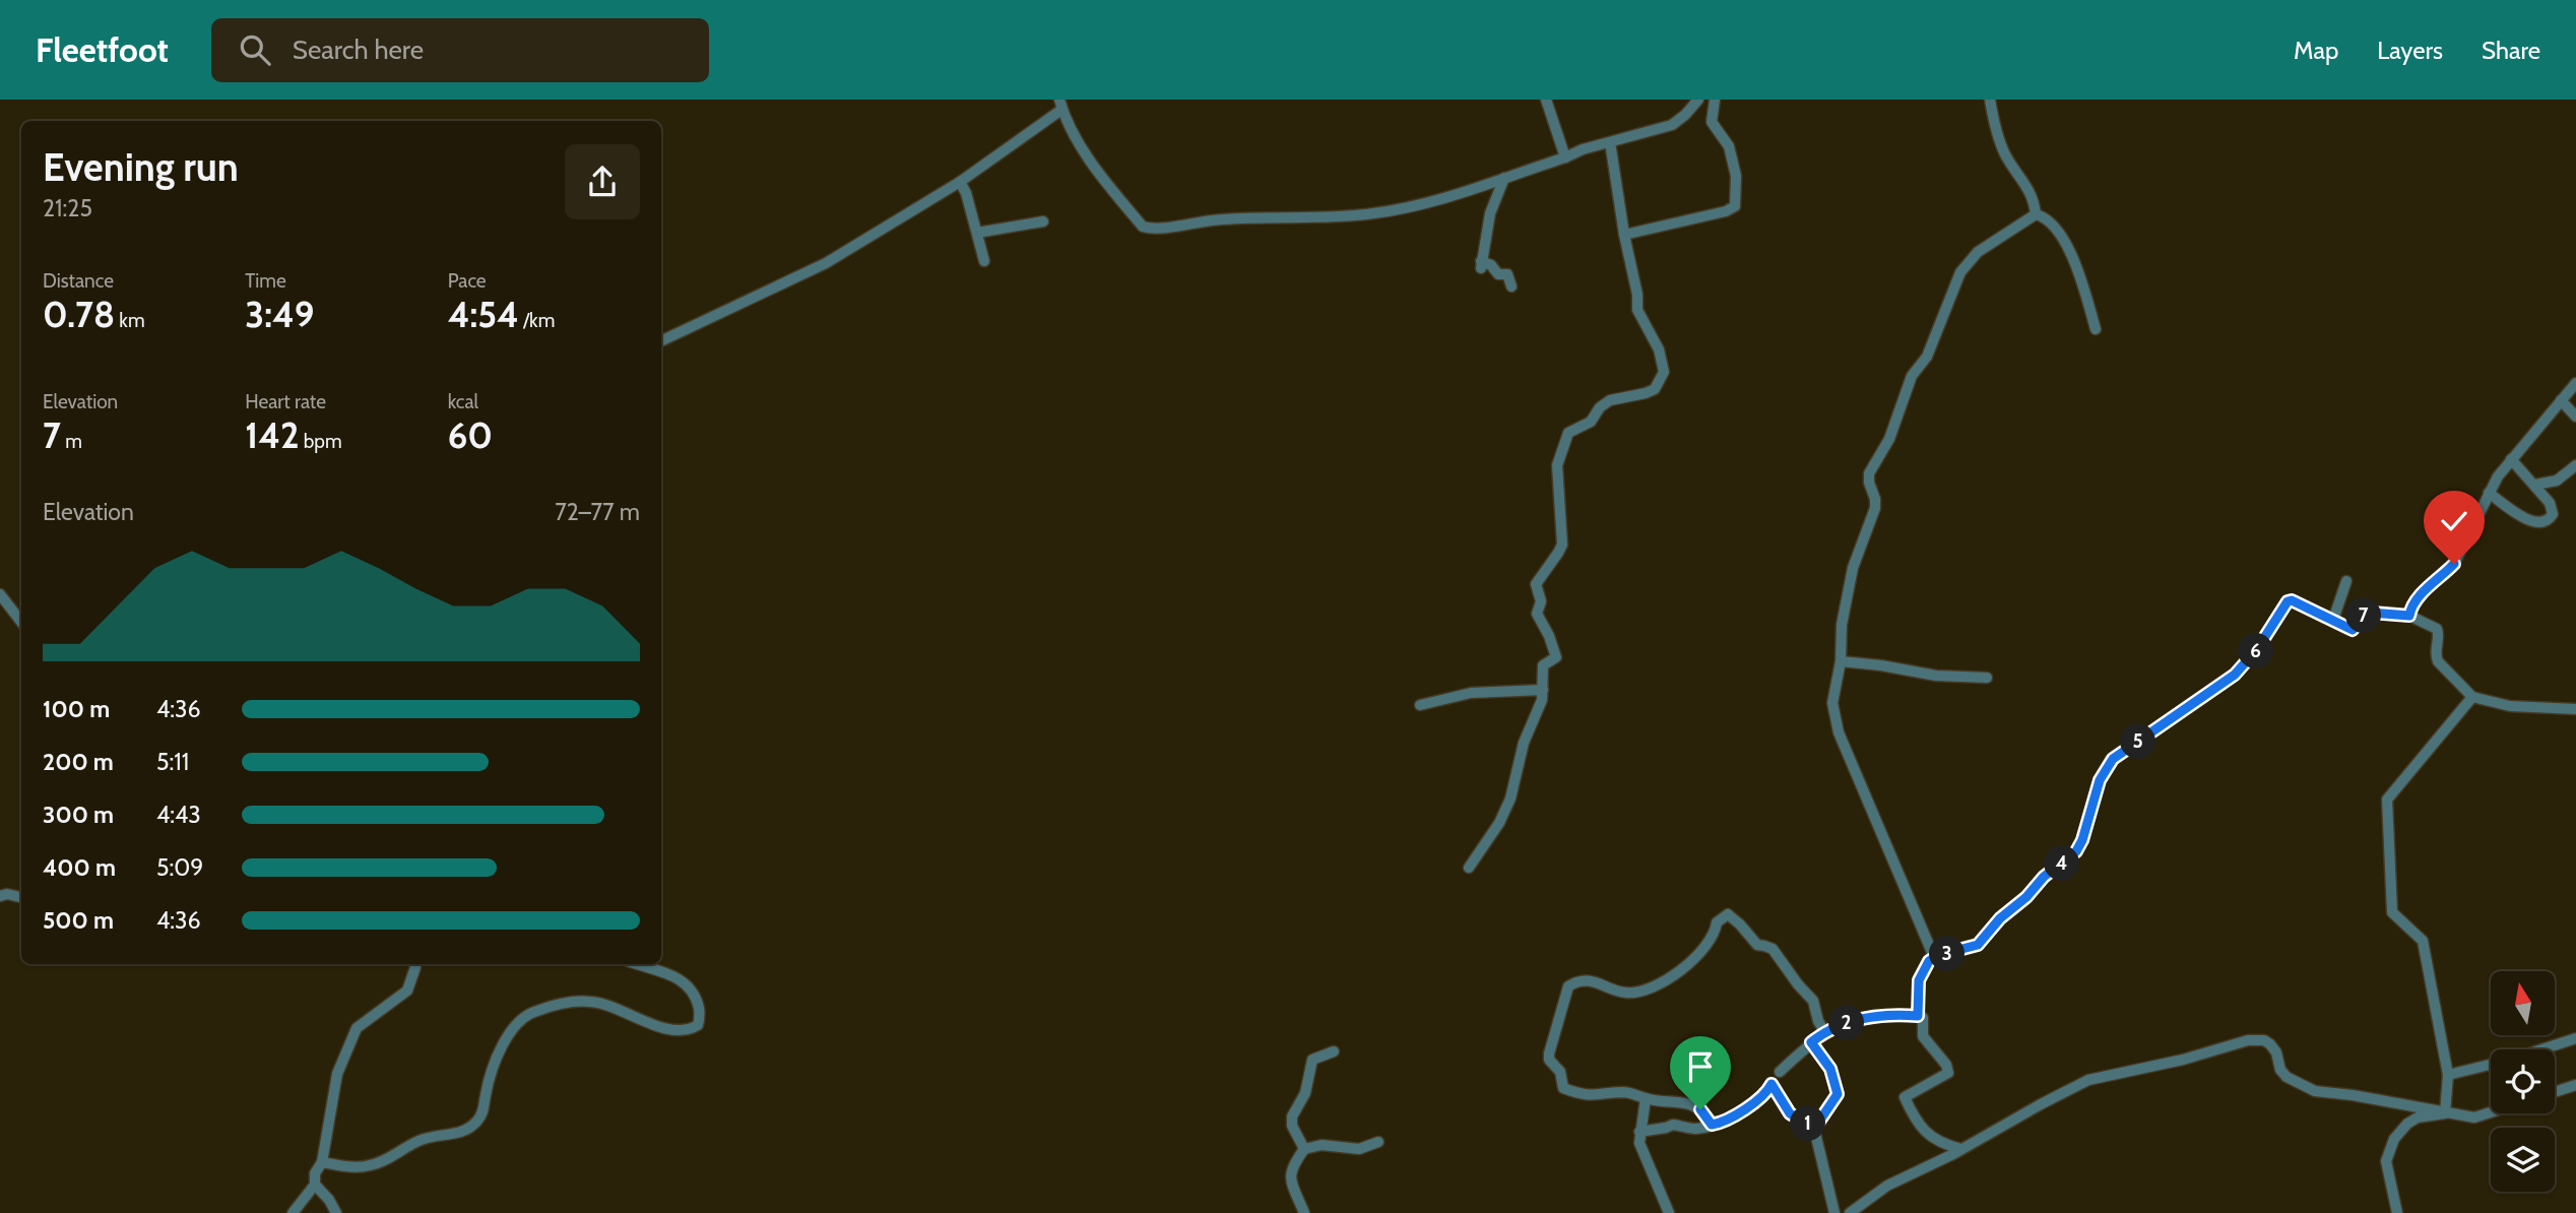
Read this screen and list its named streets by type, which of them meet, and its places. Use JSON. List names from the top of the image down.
{
  "north": "top",
  "page": {
    "header": "Fleetfoot",
    "search": "Search here",
    "nav": ["Map", "Layers", "Share"],
    "heading": ["Evening run", "21:25"],
    "stats": [
      ["Distance", "0.78 km"],
      ["Time", "3:49"],
      ["Pace", "4:54 /km"],
      ["Elevation", "7 m"],
      ["Heart rate", "142 bpm"],
      ["kcal", "60"]
    ],
    "chart": ["Elevation", "72–77 m"],
    "pins": [
      "7",
      "6",
      "5",
      "4",
      "3",
      "2",
      "1"
    ],
    "list": [
      {
        "name": "100 m",
        "note": "4:36"
      },
      {
        "name": "200 m",
        "note": "5:11"
      },
      {
        "name": "300 m",
        "note": "4:43"
      },
      {
        "name": "400 m",
        "note": "5:09"
      },
      {
        "name": "500 m",
        "note": "4:36"
      }
    ]
  }
}
